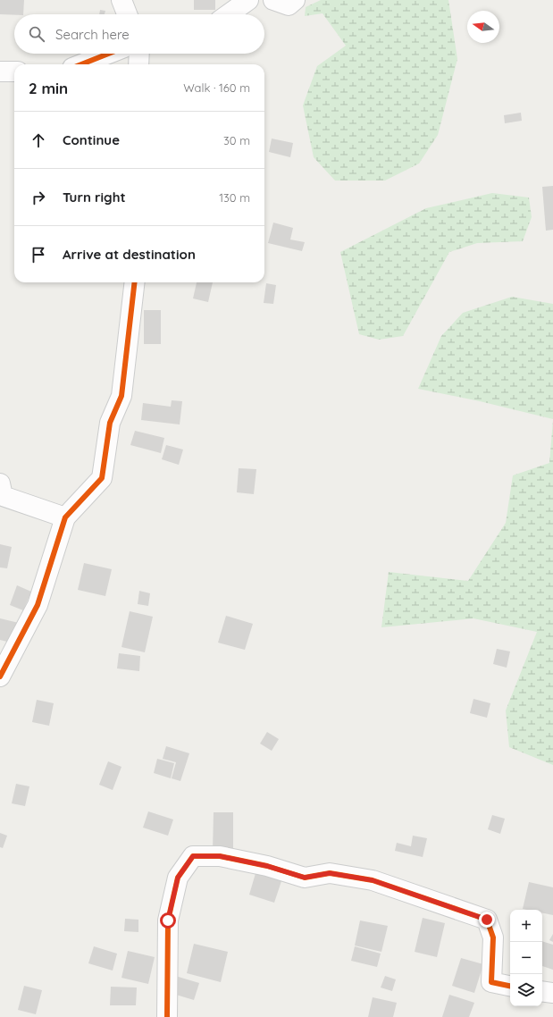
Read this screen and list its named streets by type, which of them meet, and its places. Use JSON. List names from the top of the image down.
{
  "north": "left",
  "page": {
    "search": "Search here",
    "heading": ["2 min", "Walk · 160 m"],
    "list": [
      ["Continue", "30 m"],
      ["Turn right", "130 m"],
      "Arrive at destination"
    ],
    "map_buttons": ["+", "−"]
  }
}
